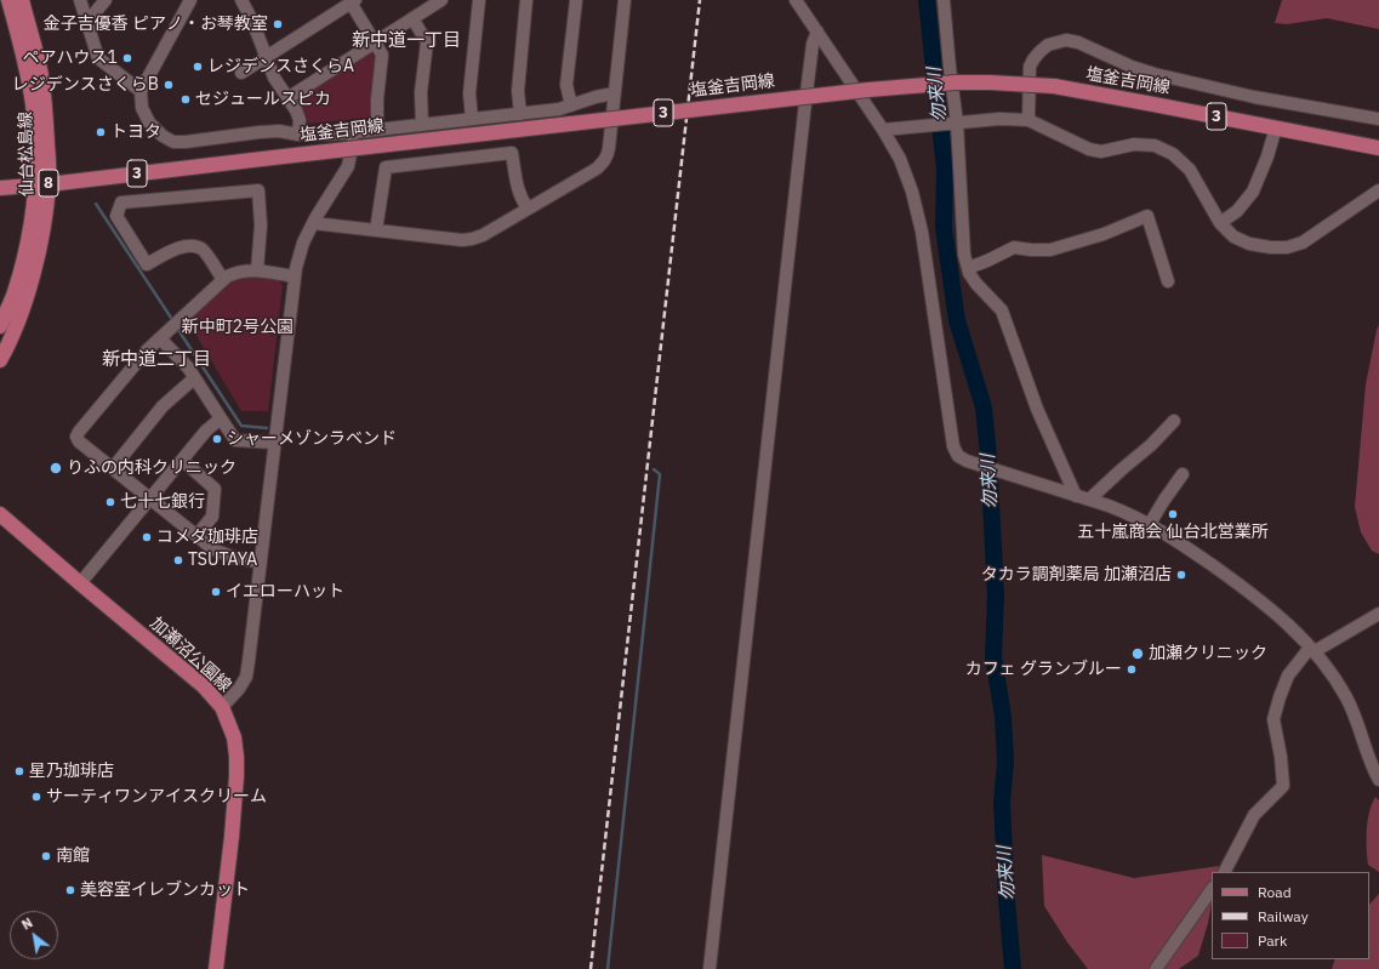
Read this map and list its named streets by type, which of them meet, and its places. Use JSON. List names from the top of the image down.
{
  "streets": {
    "main road": [
      "塩釜吉岡線",
      "3",
      "仙台松島線",
      "8",
      "加瀬沼公園線"
    ]
  },
  "crossings": [
    ["塩釜吉岡線", "仙台松島線"]
  ],
  "districts": ["新中道一丁目", "新中道二丁目"],
  "water": ["勿来川"],
  "parks": ["新中町2号公園"],
  "places": [
    "金子吉優香 ピアノ・お琴教室",
    "ペアハウス1",
    "レジデンスさくらA",
    "レジデンスさくらB",
    "セジュールスピカ",
    "トヨタ",
    "シャーメゾンラベンド",
    "りふの内科クリニック",
    "七十七銀行",
    "五十嵐商会 仙台北営業所",
    "コメダ珈琲店",
    "TSUTAYA",
    "タカラ調剤薬局 加瀬沼店",
    "イエローハット",
    "加瀬クリニック",
    "カフェ グランブルー",
    "星乃珈琲店",
    "サーティワンアイスクリーム",
    "南館",
    "美容室イレブンカット"
  ],
  "legend": ["Road", "Railway", "Park"],
  "north": "top left"
}
